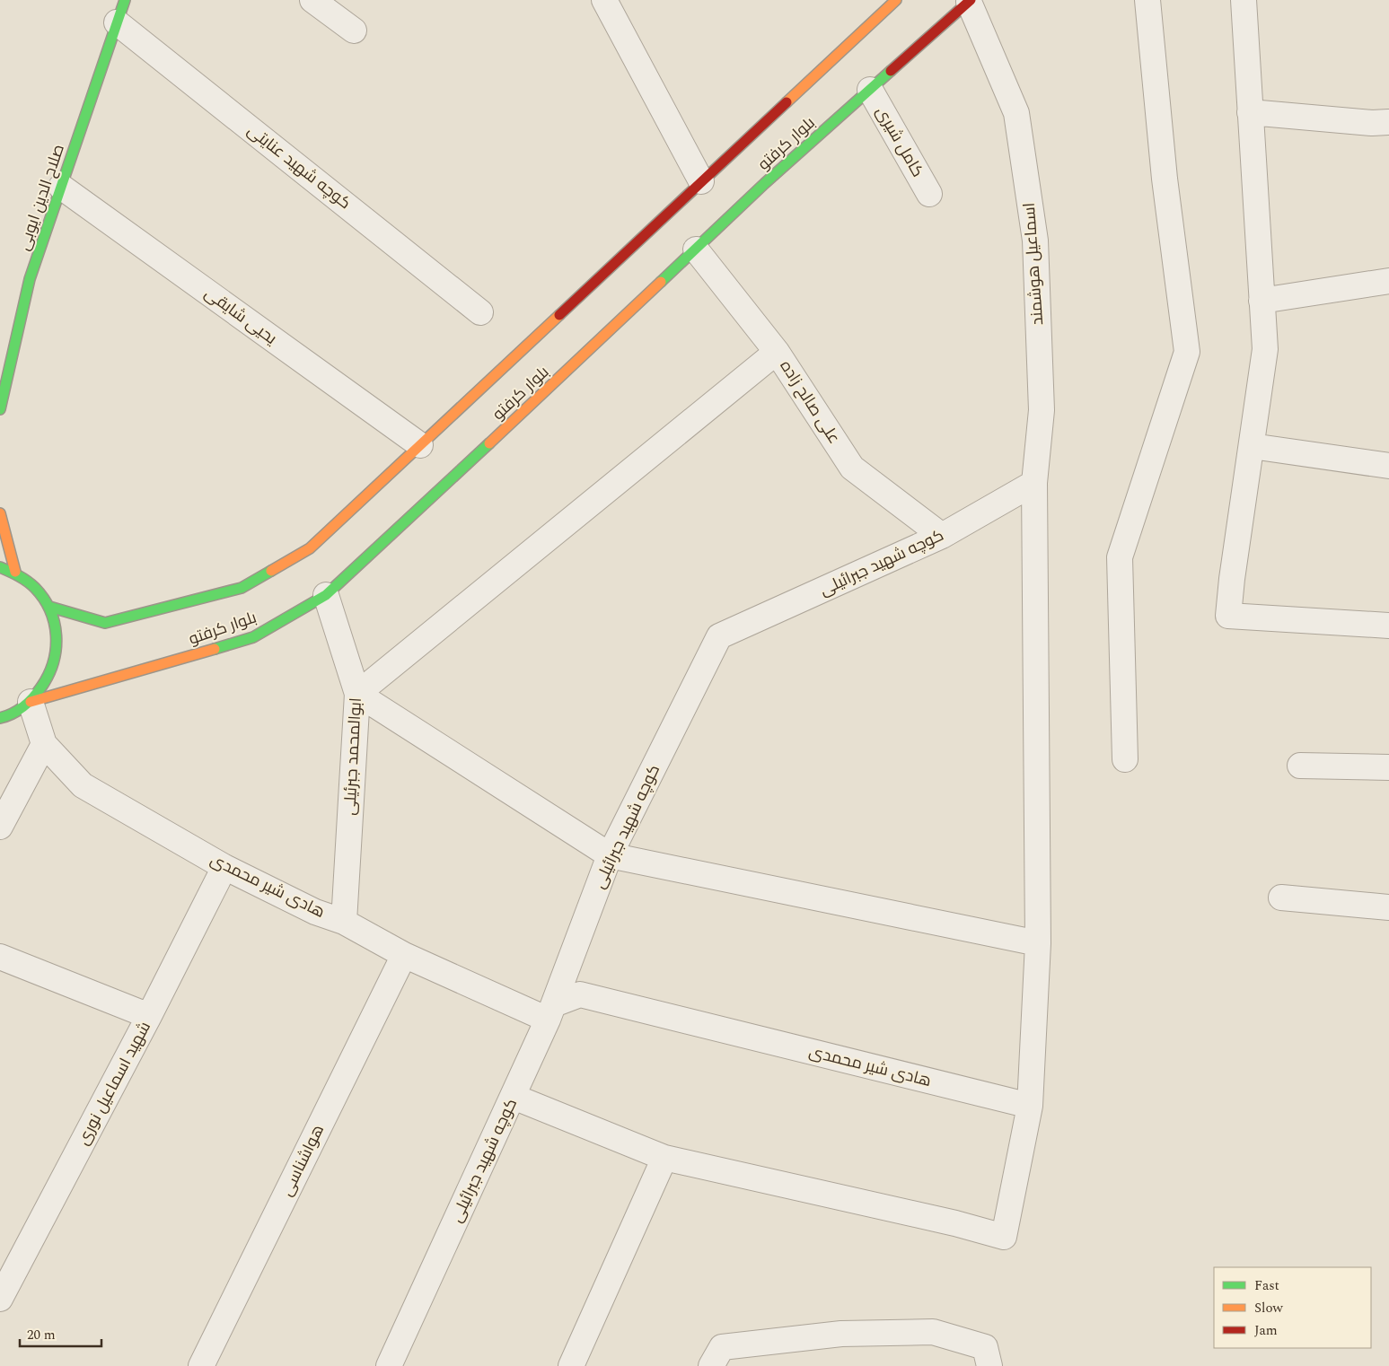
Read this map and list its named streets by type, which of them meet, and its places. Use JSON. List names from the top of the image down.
{
  "streets": {
    "main road": ["بلوار کرفتو", "صلاح الدین ایوبی"],
    "street": [
      "کامل شیری",
      "کوچه شهید عنایتی",
      "اسماعیل هوشمند",
      "یحیی شایقی",
      "علی صالح زاده",
      "کوچه شهید جبرائیلی",
      "ابوالمحمد جبرئیلی",
      "هادی شیر محمدی",
      "شهید اسماعیل نوری",
      "هواشناسی"
    ]
  },
  "crossings": [
    ["کامل شیری", "بلوار کرفتو"],
    ["بلوار کرفتو", "اسماعیل هوشمند"],
    ["بلوار کرفتو", "یحیی شایقی"],
    ["بلوار کرفتو", "علی صالح زاده"],
    ["بلوار کرفتو", "ابوالمحمد جبرئیلی"],
    ["بلوار کرفتو", "هادی شیر محمدی"],
    ["کوچه شهید عنایتی", "صلاح الدین ایوبی"],
    ["صلاح الدین ایوبی", "یحیی شایقی"],
    ["اسماعیل هوشمند", "کوچه شهید جبرائیلی"],
    ["علی صالح زاده", "کوچه شهید جبرائیلی"],
    ["کوچه شهید جبرائیلی", "هادی شیر محمدی"],
    ["ابوالمحمد جبرئیلی", "هادی شیر محمدی"],
    ["هادی شیر محمدی", "شهید اسماعیل نوری"],
    ["هادی شیر محمدی", "هواشناسی"]
  ],
  "legend": ["Fast", "Slow", "Jam"],
  "scale_bar": "20 m"
}
